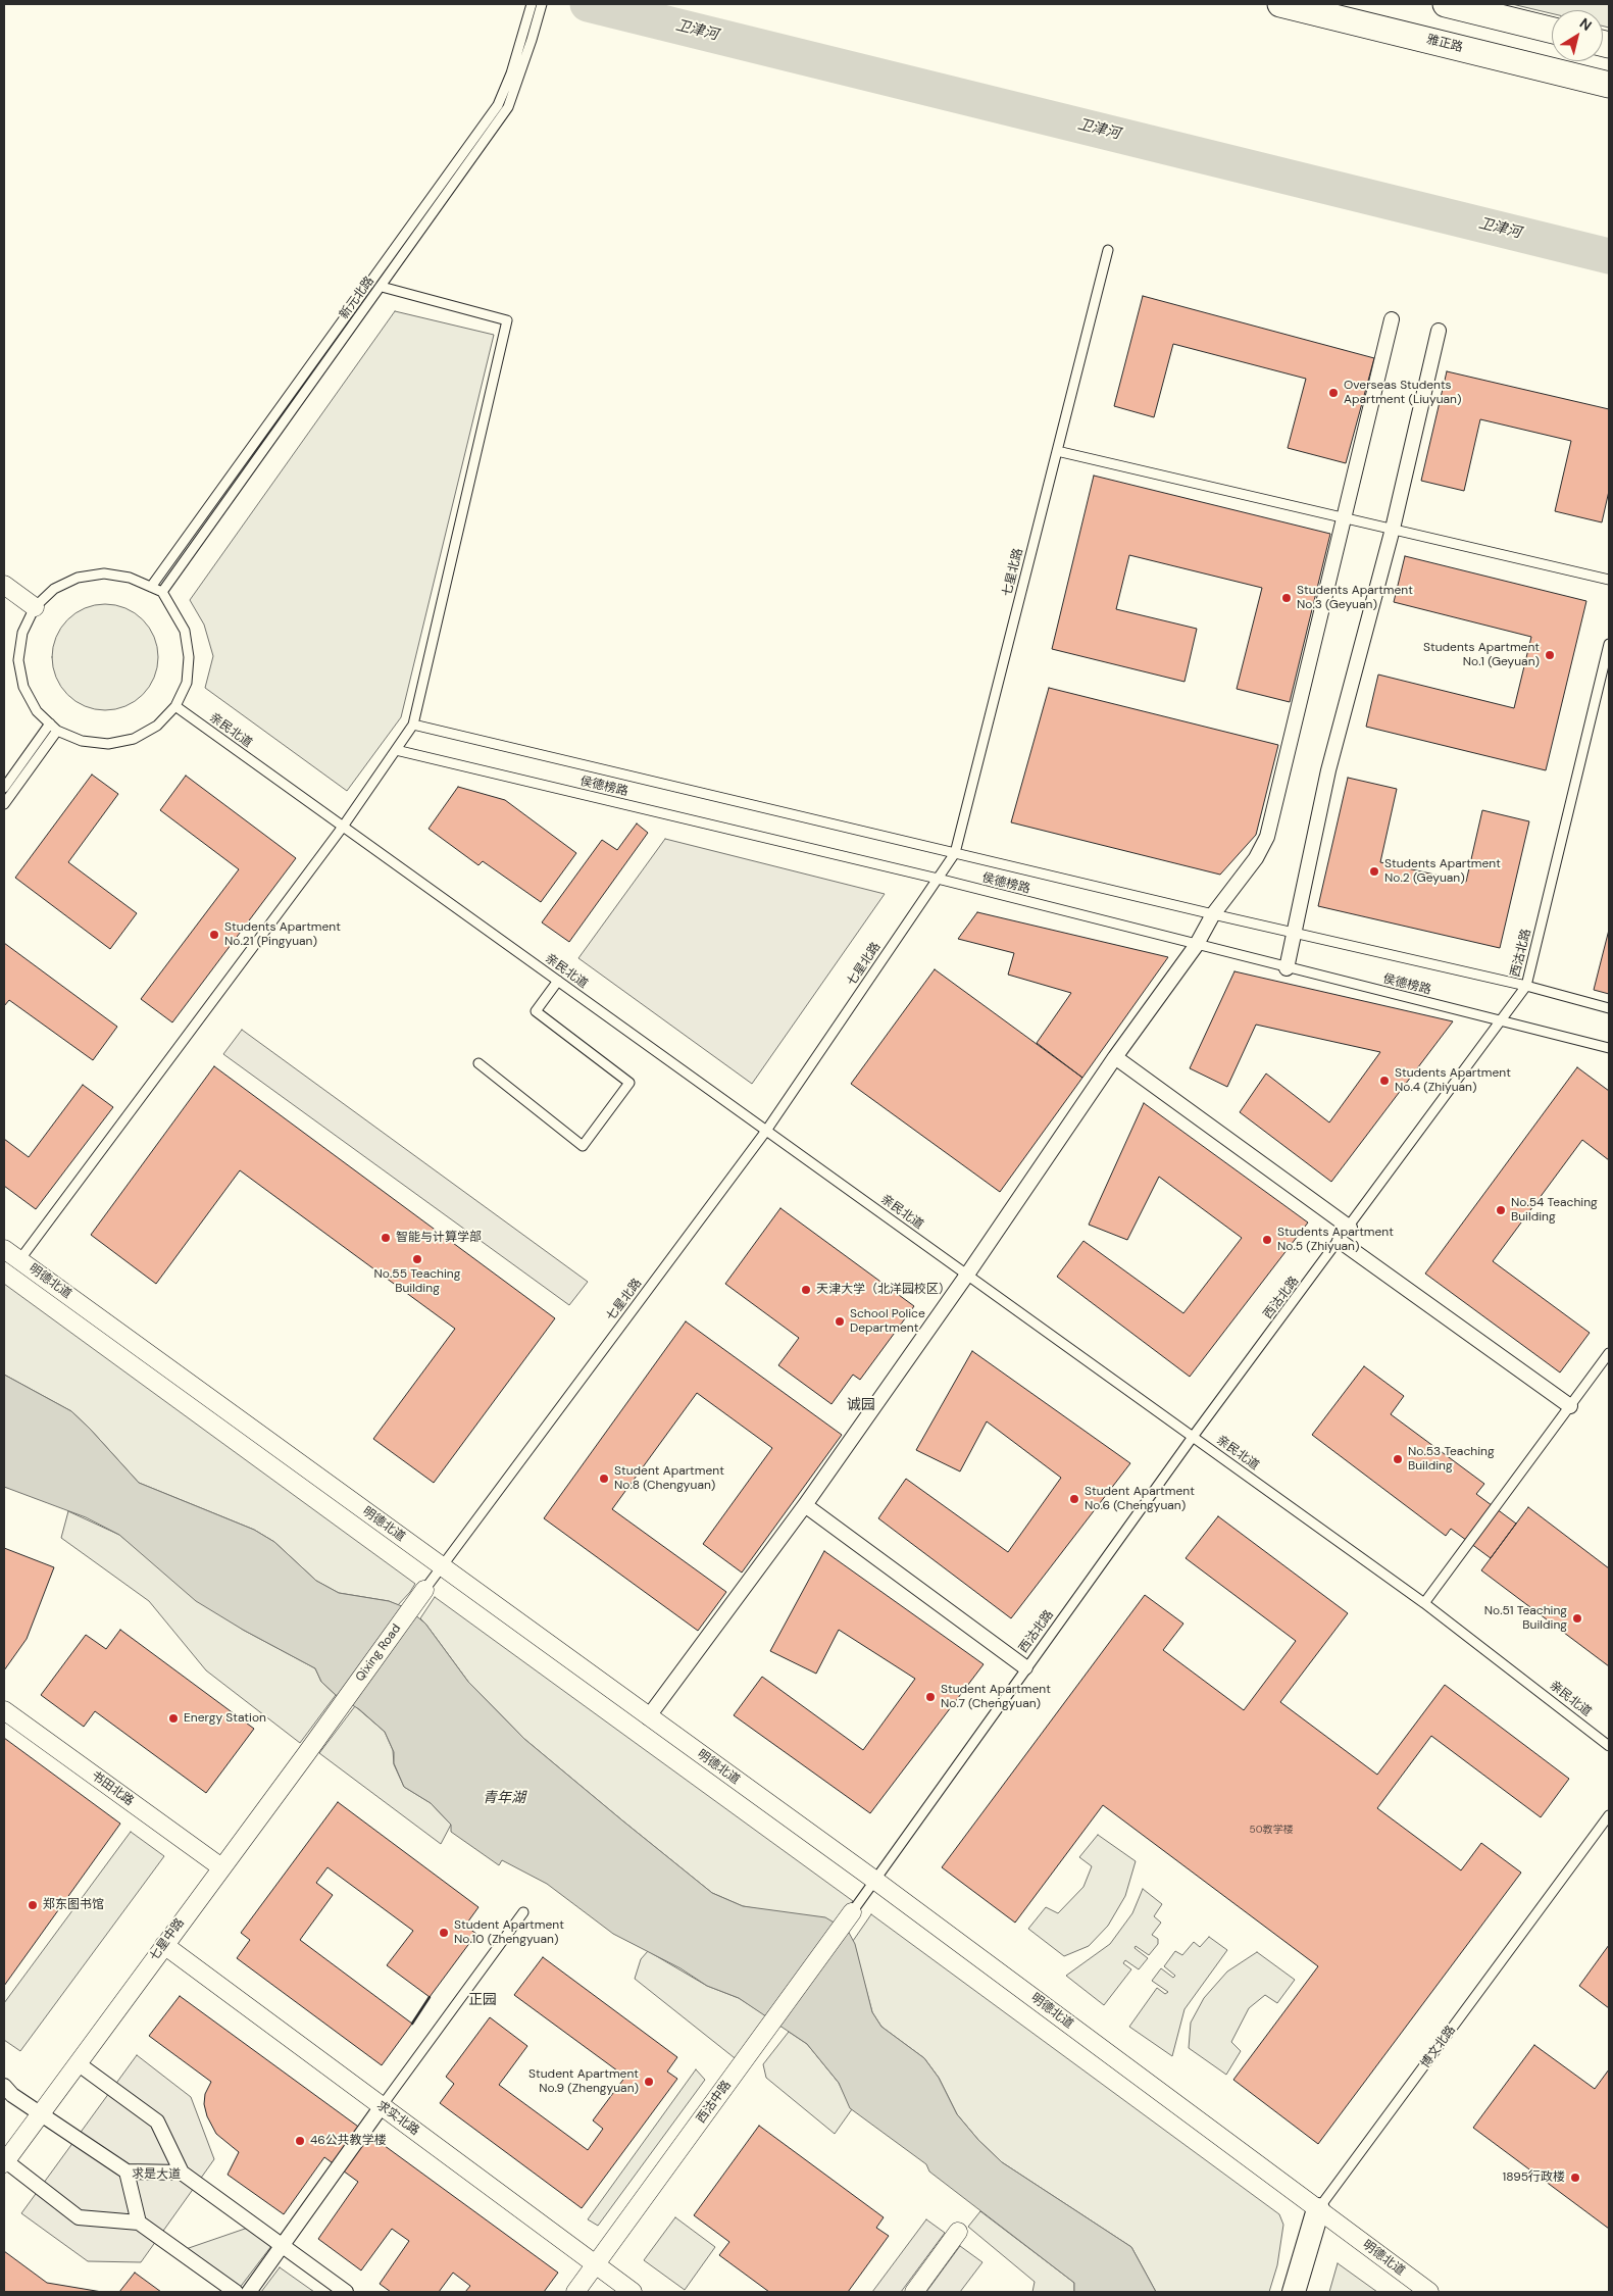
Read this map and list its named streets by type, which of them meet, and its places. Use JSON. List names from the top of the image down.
{
  "streets": {
    "main road": ["雅正路"],
    "street": [
      "明德北道",
      "Qixing Road",
      "书田北路",
      "七星中路",
      "博文北路",
      "西沽中路",
      "求实北路",
      "求是大道"
    ],
    "lane": [
      "新元北路",
      "七星北路",
      "亲民北道",
      "侯德榜路",
      "西沽北路"
    ]
  },
  "crossings": [
    ["新元北路", "亲民北道"],
    ["七星北路", "亲民北道"],
    ["七星北路", "侯德榜路"],
    ["七星北路", "明德北道"],
    ["七星北路", "Qixing Road"],
    ["亲民北道", "西沽北路"],
    ["侯德榜路", "西沽北路"],
    ["西沽北路", "明德北道"],
    ["西沽北路", "西沽中路"],
    ["明德北道", "博文北路"],
    ["Qixing Road", "七星中路"],
    ["书田北路", "七星中路"],
    ["七星中路", "求实北路"],
    ["西沽中路", "求实北路"]
  ],
  "districts": ["诚园", "正园"],
  "water": ["卫津河", "青年湖"],
  "places": [
    "Overseas Students Apartment (Liuyuan)",
    "Students Apartment No.3 (Geyuan)",
    "Students Apartment No.1 (Geyuan)",
    "Students Apartment No.2 (Geyuan)",
    "Students Apartment No.21 (Pingyuan)",
    "Students Apartment No.4 (Zhiyuan)",
    "No.54 Teaching Building",
    "智能与计算学部",
    "Students Apartment No.5 (Zhiyuan)",
    "No.55 Teaching Building",
    "天津大学（北洋园校区）",
    "School Police Department",
    "No.53 Teaching Building",
    "Student Apartment No.8 (Chengyuan)",
    "Student Apartment No.6 (Chengyuan)",
    "No.51 Teaching Building",
    "Student Apartment No.7 (Chengyuan)",
    "Energy Station",
    "郑东图书馆",
    "Student Apartment No.10 (Zhengyuan)",
    "Student Apartment No.9 (Zhengyuan)",
    "46公共教学楼",
    "1895行政楼"
  ],
  "house_numbers": ["50教学楼"],
  "north": "top right"
}
